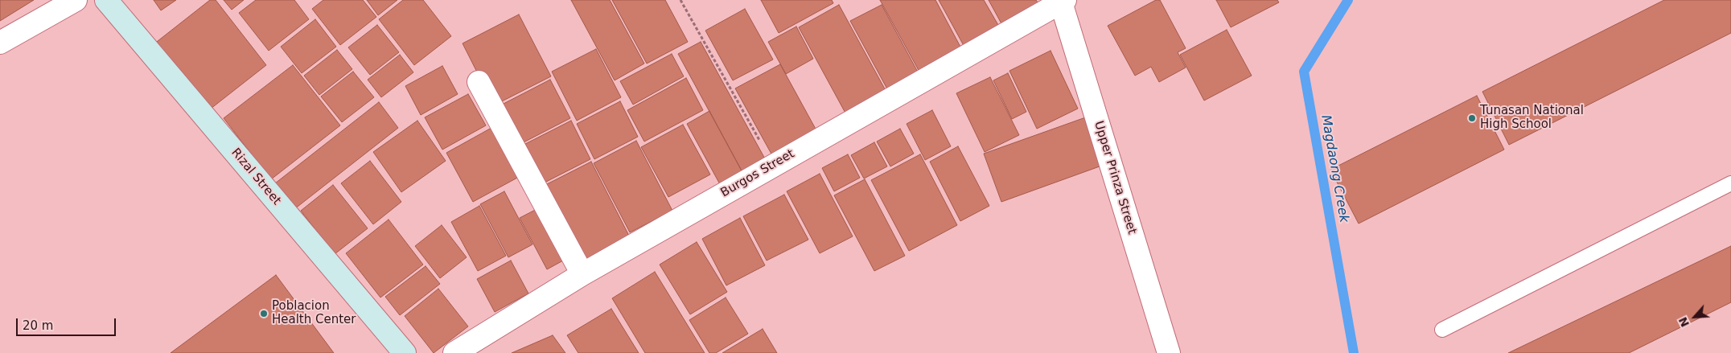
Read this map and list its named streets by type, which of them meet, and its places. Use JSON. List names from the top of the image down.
{
  "streets": {
    "main road": ["Rizal Street"],
    "street": ["Burgos Street", "Upper Prinza Street"]
  },
  "crossings": [
    ["Burgos Street", "Upper Prinza Street"]
  ],
  "water": ["Magdaong Creek"],
  "places": ["Tunasan National High School", "Poblacion Health Center"],
  "scale_bar": "20 m",
  "north": "bottom left"
}
